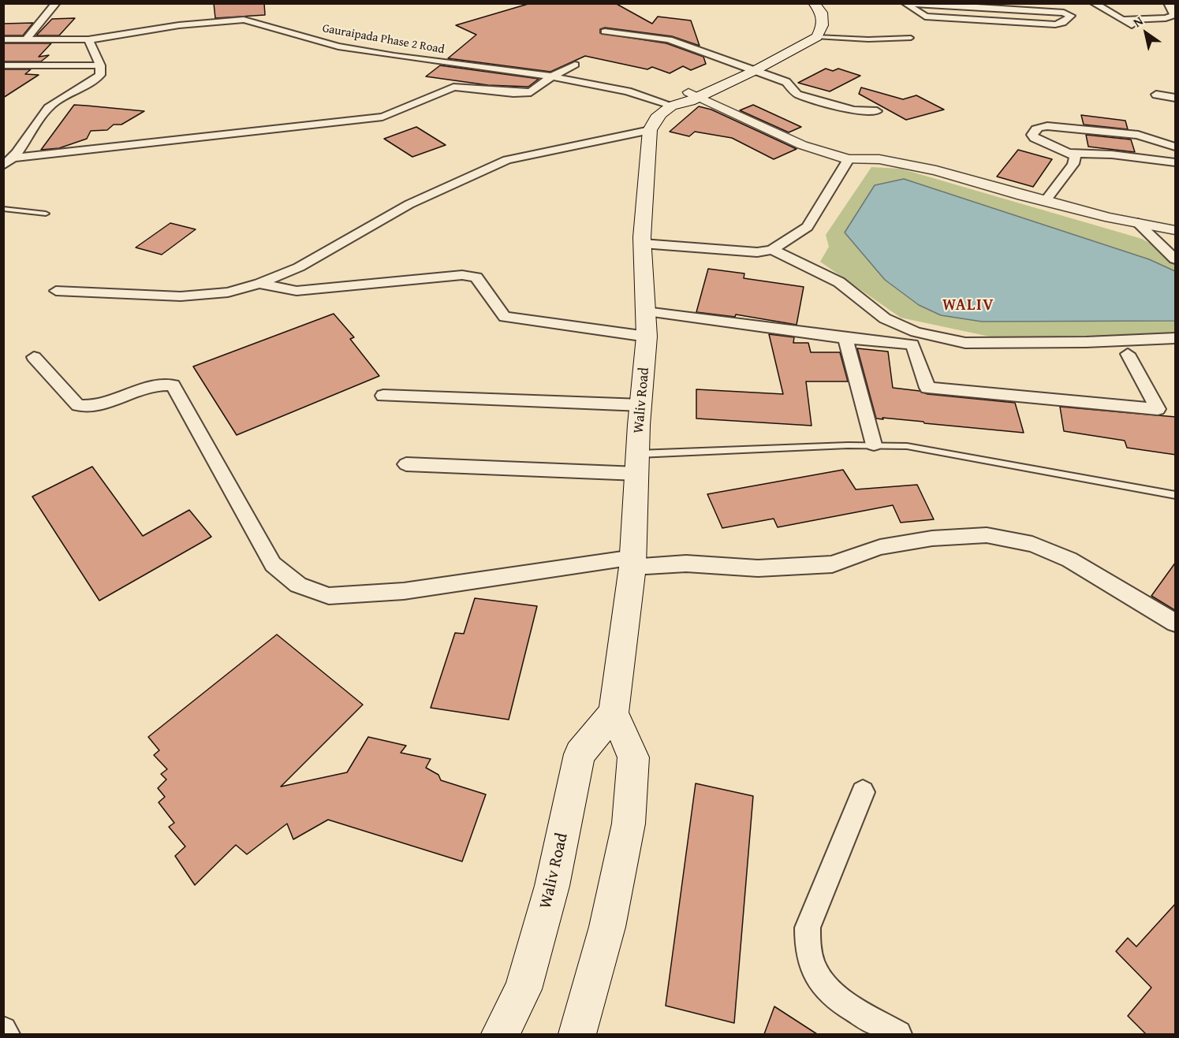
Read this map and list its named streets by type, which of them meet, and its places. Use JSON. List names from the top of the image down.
{
  "streets": {
    "main road": ["Waliv Road"],
    "street": ["Gauraipada Phase 2 Road"]
  },
  "districts": ["WALIV"],
  "north": "top left"
}
